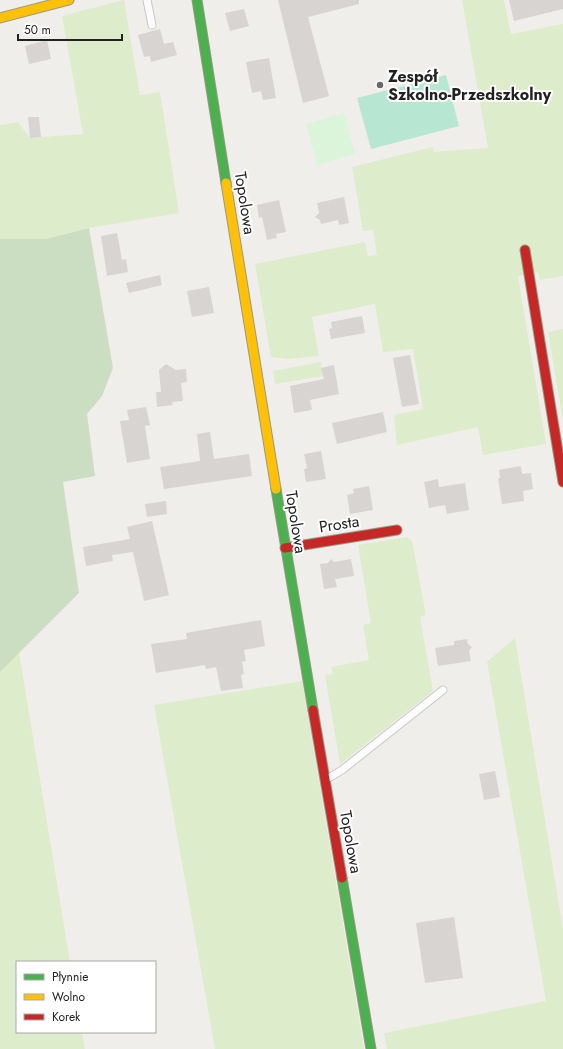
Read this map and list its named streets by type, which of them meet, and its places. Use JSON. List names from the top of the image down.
{
  "streets": {
    "street": ["Topolowa", "Prosta"]
  },
  "crossings": [
    ["Topolowa", "Prosta"]
  ],
  "places": ["Zespół Szkolno-Przedszkolny"],
  "legend": ["Płynnie", "Wolno", "Korek"],
  "scale_bar": "50 m"
}
